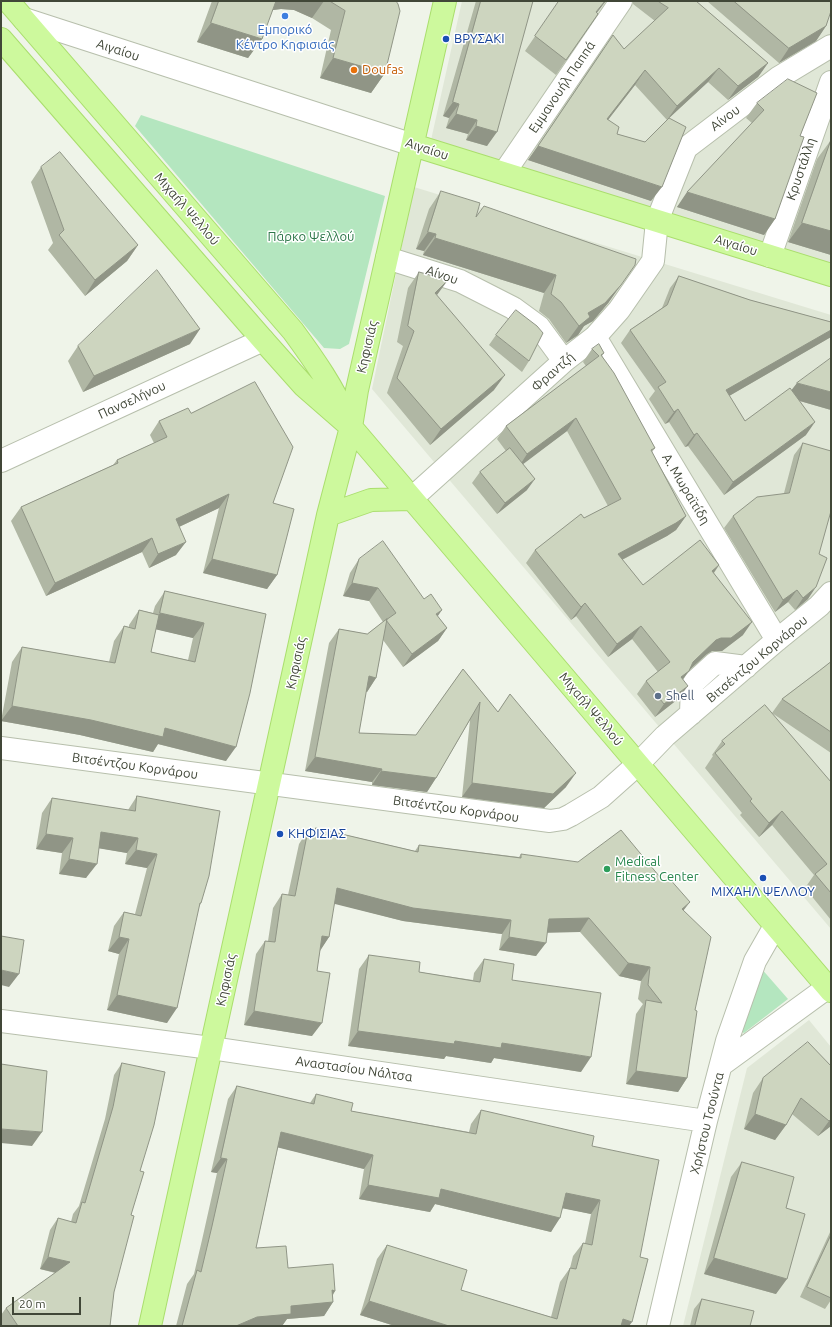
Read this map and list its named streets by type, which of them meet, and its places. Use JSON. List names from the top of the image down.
{
  "streets": {
    "main road": ["Αιγαίου", "Μιχαήλ Ψελλού", "Κηφισιάς"],
    "street": [
      "Εμμανουήλ Παππά",
      "Αίνου",
      "Κρυστάλλη",
      "Φραντζή",
      "Πανσελήνου",
      "Α. Μωραϊτίδη",
      "Βιτσέντζου Κορνάρου",
      "Αναστασίου Νάλτσα",
      "Χρήστου Τσούντα"
    ]
  },
  "crossings": [
    ["Αιγαίου", "Εμμανουήλ Παππά"],
    ["Αιγαίου", "Αίνου"],
    ["Αιγαίου", "Κρυστάλλη"],
    ["Αιγαίου", "Μιχαήλ Ψελλού"],
    ["Αιγαίου", "Κηφισιάς"],
    ["Αιγαίου", "Φραντζή"],
    ["Αίνου", "Κηφισιάς"],
    ["Αίνου", "Φραντζή"],
    ["Μιχαήλ Ψελλού", "Κηφισιάς"],
    ["Μιχαήλ Ψελλού", "Φραντζή"],
    ["Μιχαήλ Ψελλού", "Πανσελήνου"],
    ["Μιχαήλ Ψελλού", "Βιτσέντζου Κορνάρου"],
    ["Μιχαήλ Ψελλού", "Χρήστου Τσούντα"],
    ["Κηφισιάς", "Βιτσέντζου Κορνάρου"],
    ["Κηφισιάς", "Αναστασίου Νάλτσα"],
    ["Φραντζή", "Α. Μωραϊτίδη"],
    ["Α. Μωραϊτίδη", "Βιτσέντζου Κορνάρου"],
    ["Αναστασίου Νάλτσα", "Χρήστου Τσούντα"]
  ],
  "parks": ["Πάρκο Ψελλού"],
  "places": [
    "Εμπορικό Κέντρο Κηφισιάς",
    "ΒΡΥΣΑΚΙ",
    "Doufas",
    "Shell",
    "ΚΗΦΙΣΙΑΣ",
    "Medical Fitness Center",
    "ΜΙΧΑΗΛ ΨΕΛΛΟΥ"
  ],
  "scale_bar": "20 m"
}
